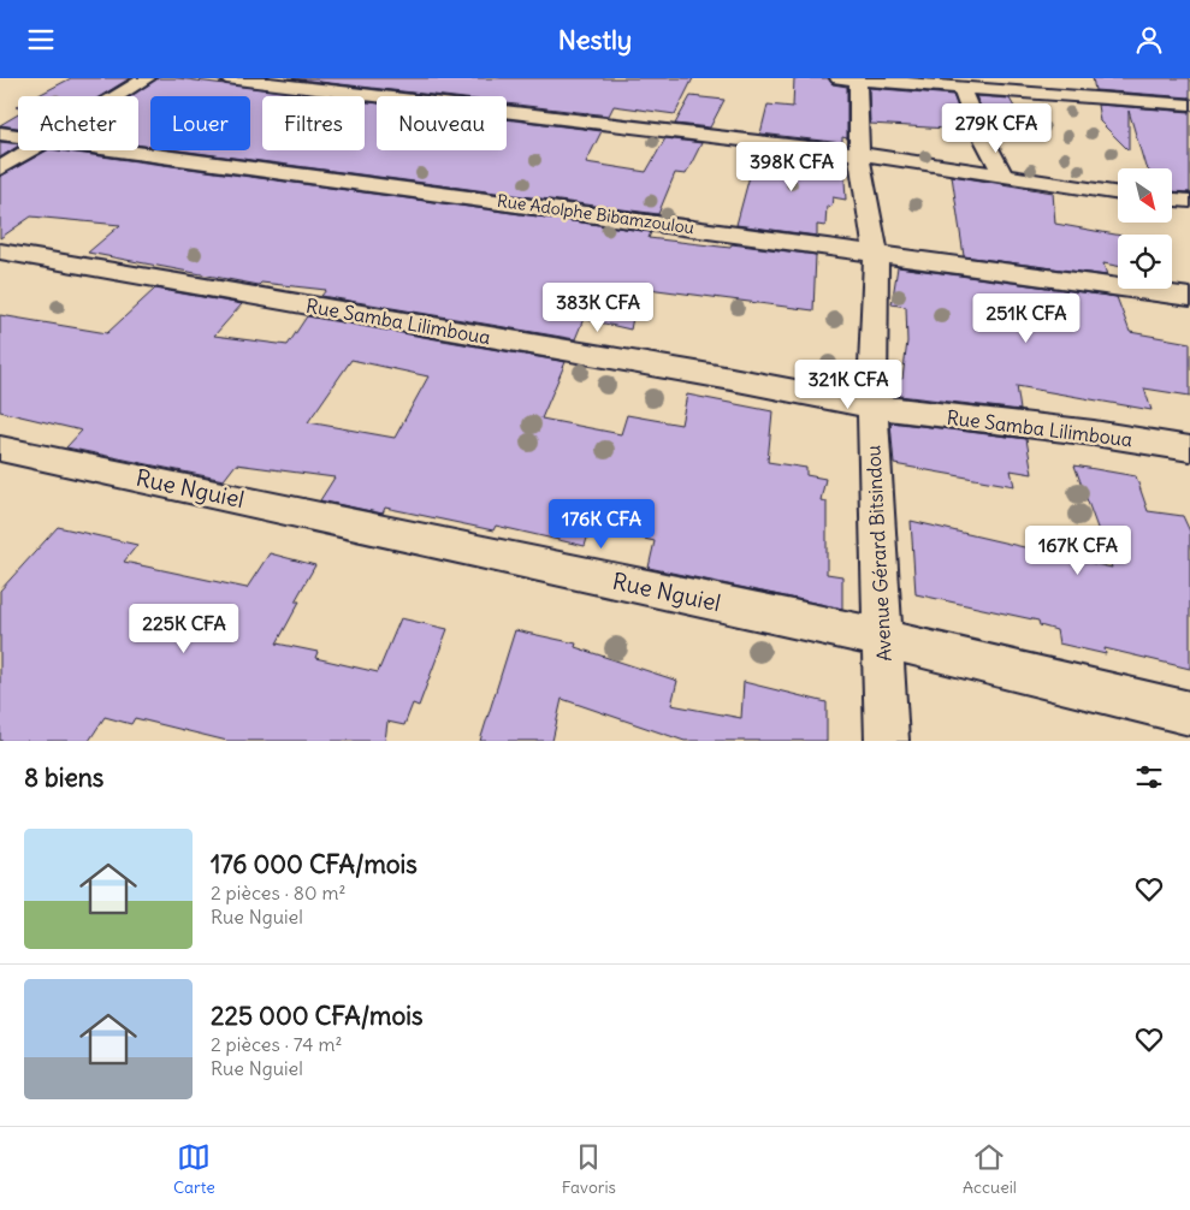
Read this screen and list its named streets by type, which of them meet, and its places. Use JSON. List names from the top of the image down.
{
  "streets": {
    "street": [
      "Rue Adolphe Bibamzoulou",
      "Rue Samba Lilimboua",
      "Rue Nguiel",
      "Avenue Gérard Bitsindou"
    ]
  },
  "crossings": [
    ["Rue Adolphe Bibamzoulou", "Avenue Gérard Bitsindou"],
    ["Rue Samba Lilimboua", "Avenue Gérard Bitsindou"],
    ["Rue Nguiel", "Avenue Gérard Bitsindou"]
  ],
  "north": "bottom right",
  "page": {
    "header": "Nestly",
    "chip": [
      "Acheter",
      "Louer",
      "Filtres",
      "Nouveau"
    ],
    "price": [
      "279K CFA",
      "398K CFA",
      "383K CFA",
      "251K CFA",
      "321K CFA",
      "176K CFA",
      "167K CFA",
      "225K CFA"
    ],
    "heading": "8 biens",
    "list": [
      {
        "name": "176 000 CFA/mois",
        "note": "2 pièces · 80 m² · Rue Nguiel"
      },
      {
        "name": "225 000 CFA/mois",
        "note": "2 pièces · 74 m² · Rue Nguiel"
      }
    ],
    "tabs": ["Carte", "Favoris", "Accueil"]
  }
}
